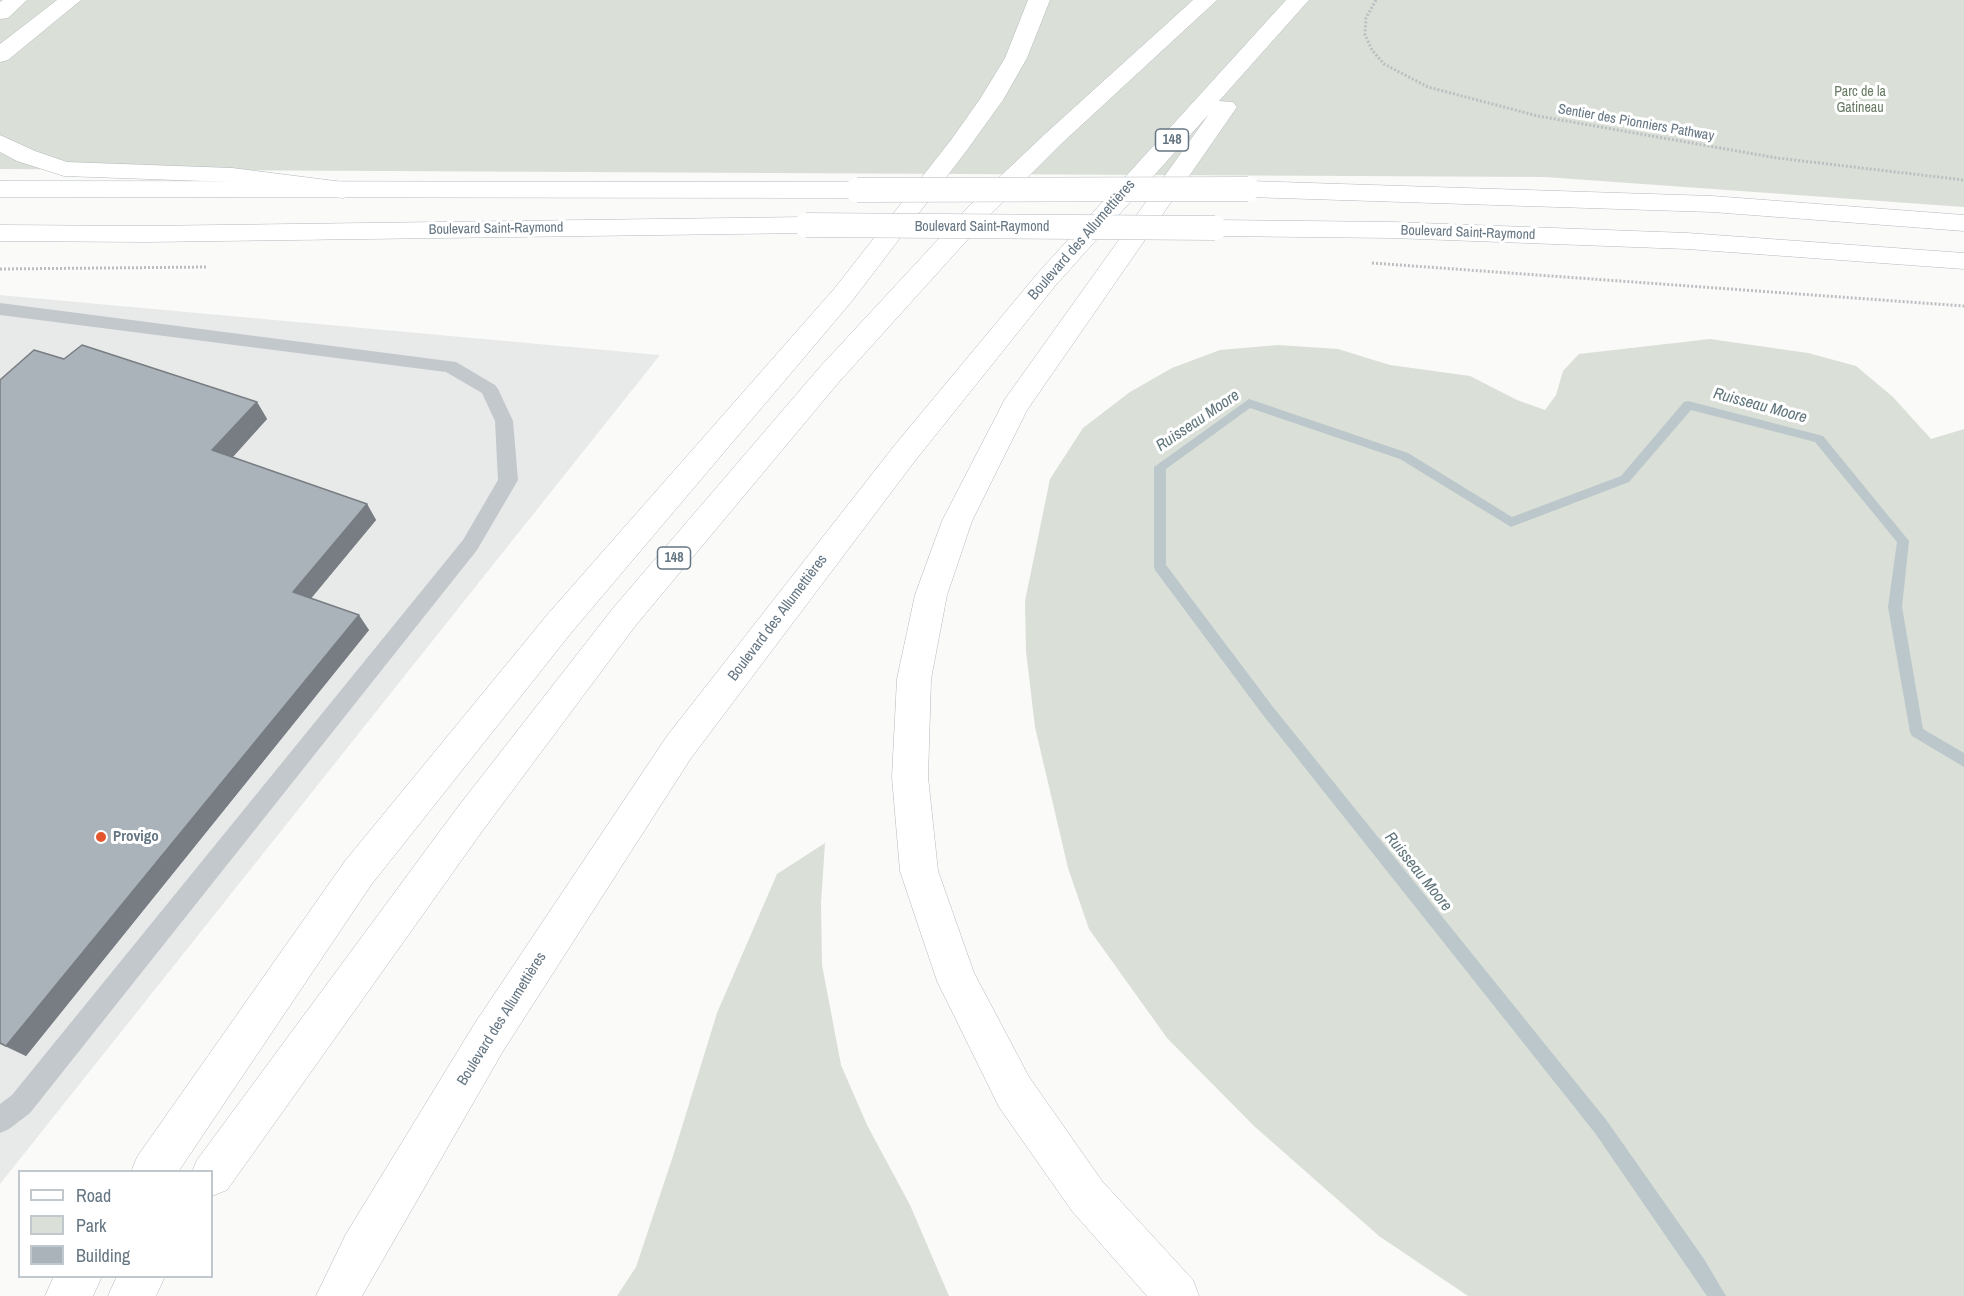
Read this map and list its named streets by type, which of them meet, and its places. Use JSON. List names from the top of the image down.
{
  "streets": {
    "main road": ["148", "Boulevard Saint-Raymond", "Boulevard des Allumettières"],
    "path": ["Sentier des Pionniers Pathway"]
  },
  "water": ["Ruisseau Moore"],
  "parks": ["Parc de la Gatineau"],
  "places": ["Provigo"],
  "legend": ["Road", "Park", "Building"]
}
